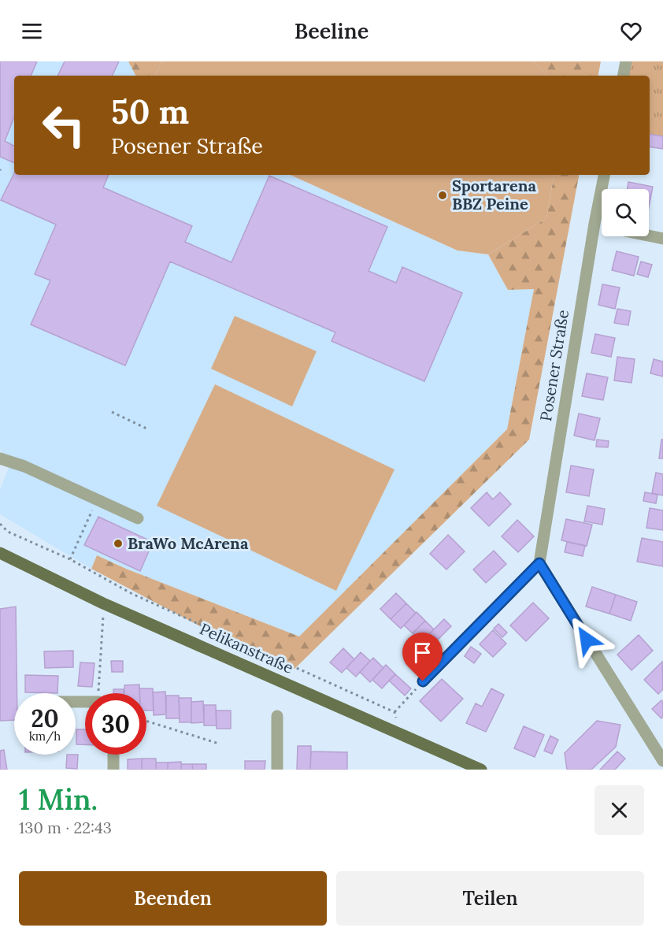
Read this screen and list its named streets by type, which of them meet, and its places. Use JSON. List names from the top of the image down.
{
  "streets": {
    "main road": ["Pelikanstraße"],
    "street": ["Posener Straße"]
  },
  "places": ["Sportarena BBZ Peine", "BraWo McArena"],
  "page": {
    "header": "Beeline",
    "turn": ["50 m", "Posener Straße"],
    "speed": "20 km/h",
    "limit": "30",
    "heading": ["1 Min.", "130 m · 22:43"],
    "buttons": ["Beenden", "Teilen"]
  }
}
